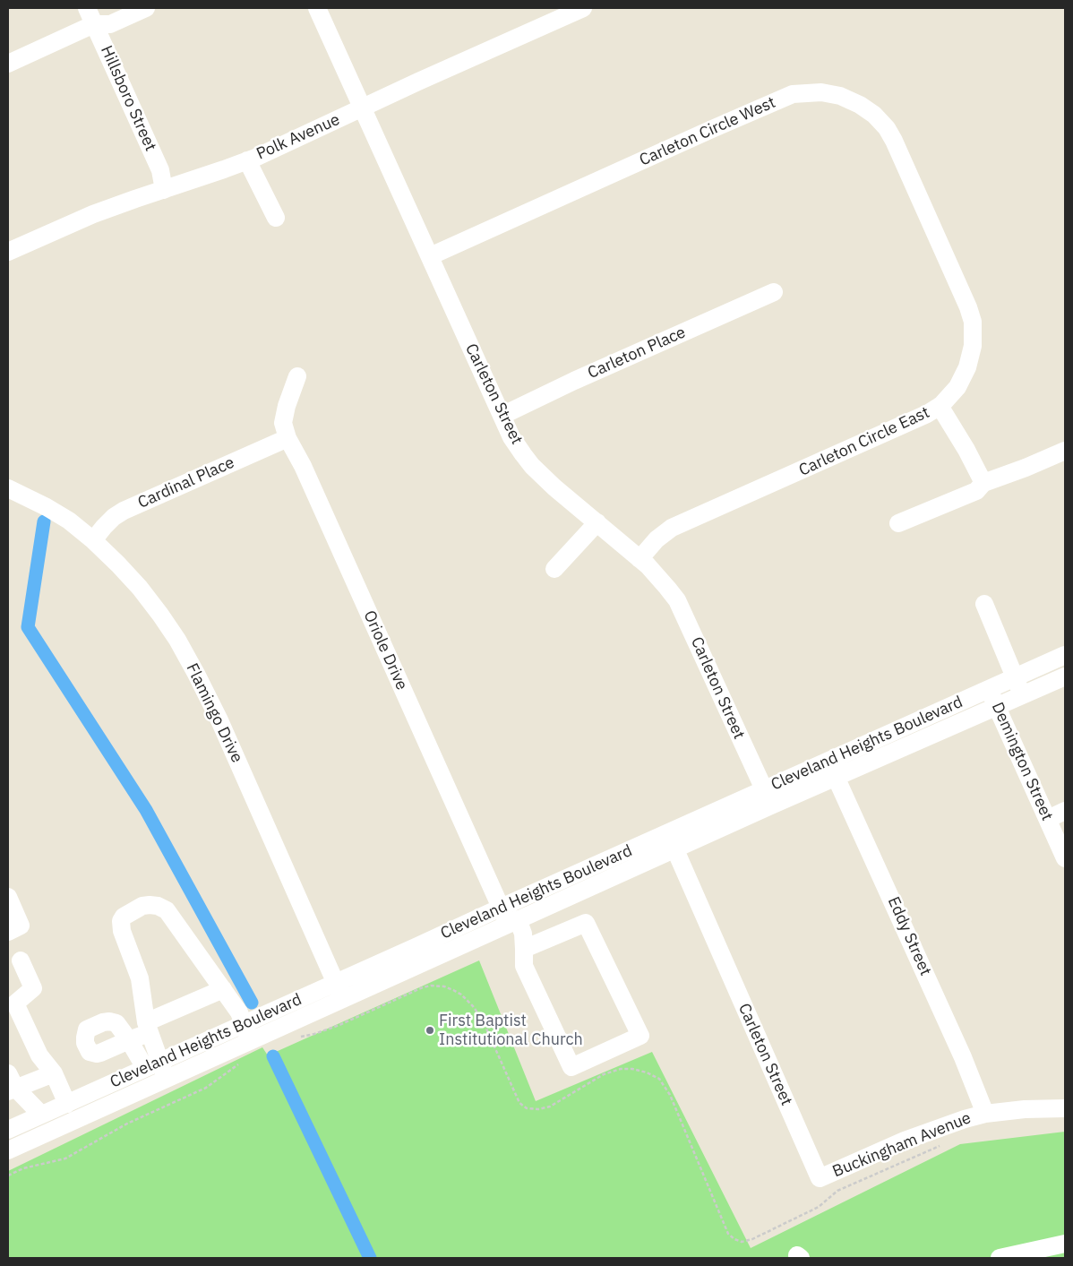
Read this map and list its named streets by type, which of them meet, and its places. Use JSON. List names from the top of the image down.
{
  "streets": {
    "street": [
      "Hillsboro Street",
      "Carleton Circle West",
      "Polk Avenue",
      "Carleton Place",
      "Carleton Street",
      "Carleton Circle East",
      "Cardinal Place",
      "Oriole Drive",
      "Flamingo Drive",
      "Cleveland Heights Boulevard",
      "Demington Street",
      "Eddy Street",
      "Buckingham Avenue"
    ]
  },
  "crossings": [
    ["Hillsboro Street", "Polk Avenue"],
    ["Carleton Circle West", "Carleton Street"],
    ["Carleton Circle West", "Carleton Circle East"],
    ["Polk Avenue", "Carleton Street"],
    ["Carleton Place", "Carleton Street"],
    ["Carleton Street", "Carleton Circle East"],
    ["Carleton Street", "Cleveland Heights Boulevard"],
    ["Carleton Street", "Buckingham Avenue"],
    ["Cardinal Place", "Oriole Drive"],
    ["Cardinal Place", "Flamingo Drive"],
    ["Oriole Drive", "Cleveland Heights Boulevard"],
    ["Flamingo Drive", "Cleveland Heights Boulevard"],
    ["Cleveland Heights Boulevard", "Demington Street"],
    ["Cleveland Heights Boulevard", "Eddy Street"],
    ["Eddy Street", "Buckingham Avenue"]
  ],
  "places": ["First Baptist Institutional Church"]
}
